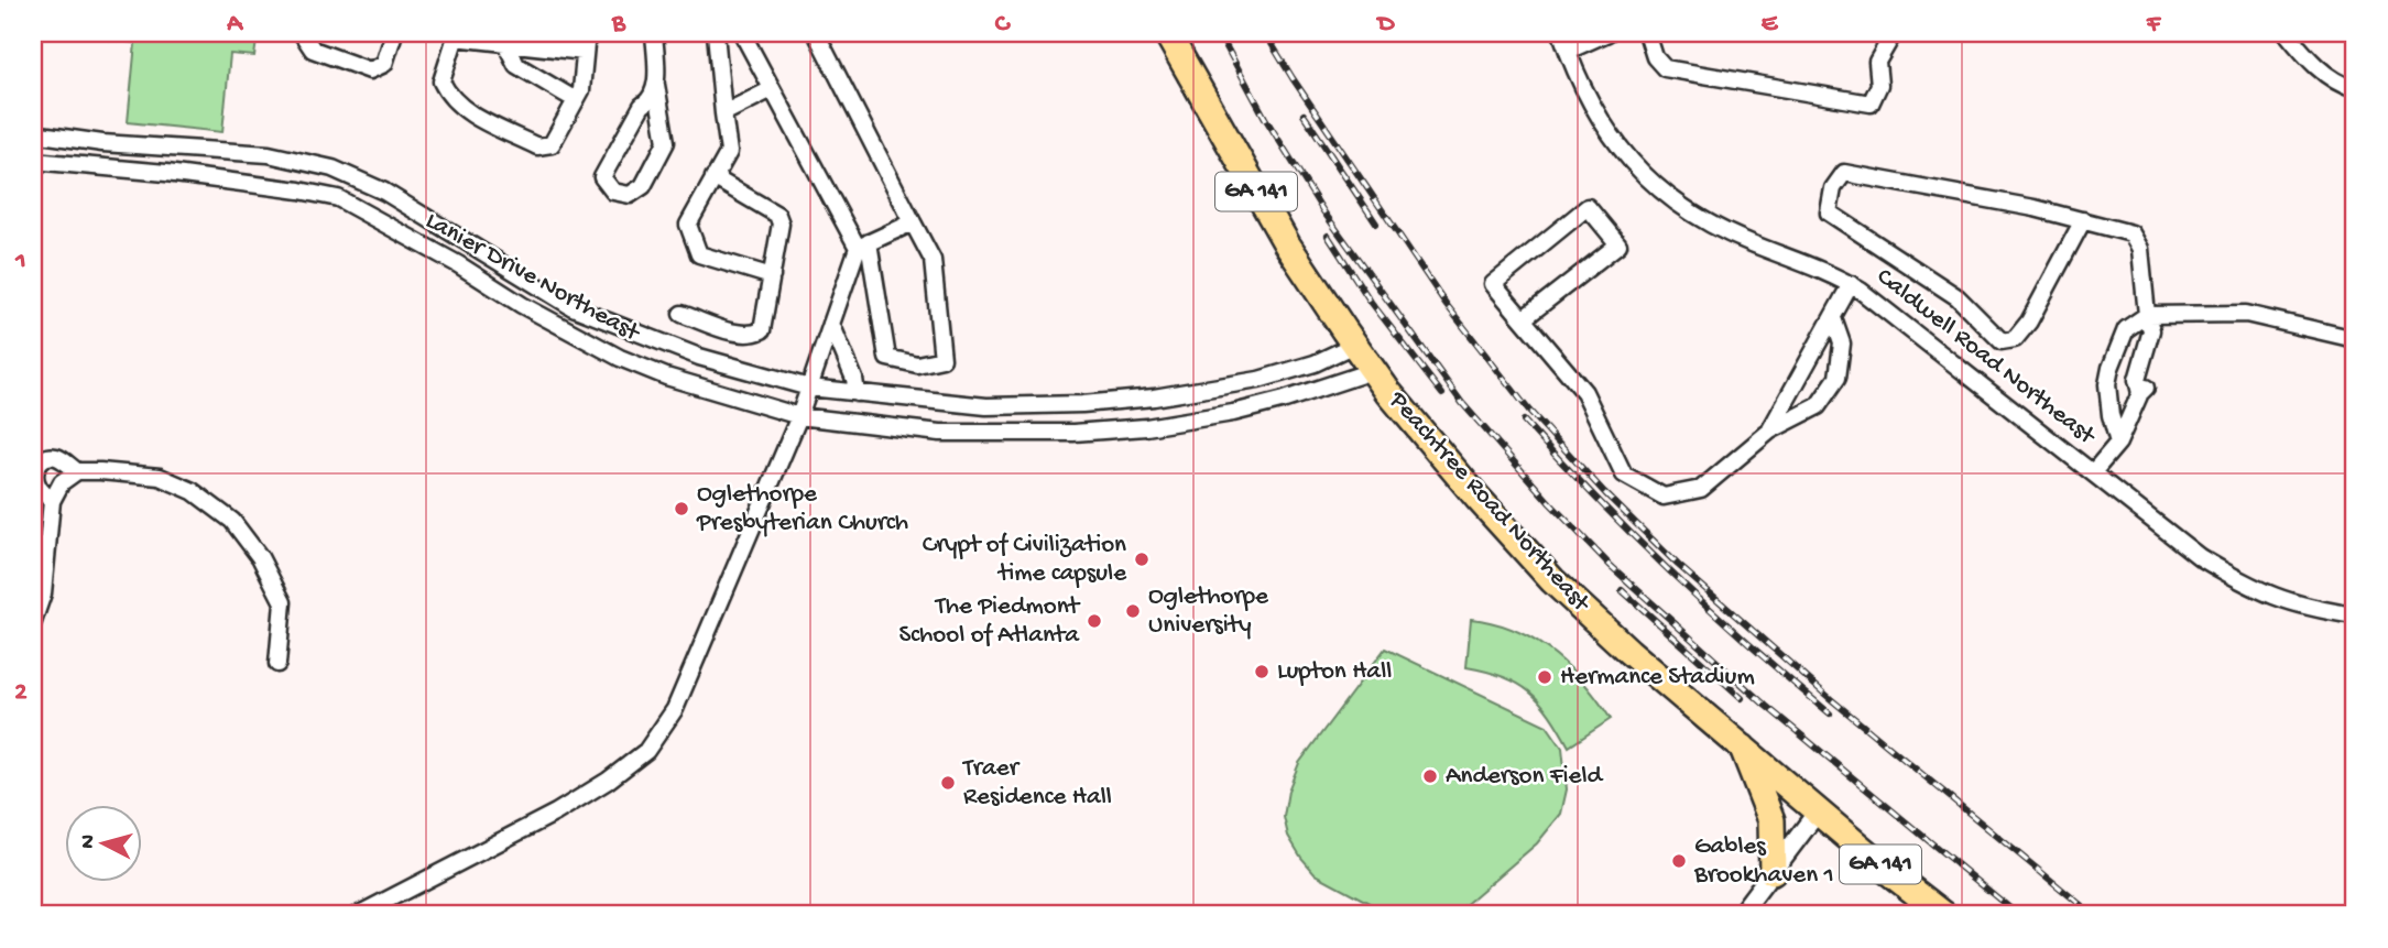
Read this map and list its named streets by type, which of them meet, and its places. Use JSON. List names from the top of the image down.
{
  "streets": {
    "highway": ["GA 141", "Peachtree Road Northeast"],
    "street": ["Lanier Drive Northeast", "Caldwell Road Northeast"]
  },
  "crossings": [
    ["Lanier Drive Northeast", "Peachtree Road Northeast"]
  ],
  "places": [
    "Oglethorpe Presbyterian Church",
    "Crypt of Civilization time capsule",
    "Oglethorpe University",
    "The Piedmont School of Atlanta",
    "Lupton Hall",
    "Hermance Stadium",
    "Anderson Field",
    "Traer Residence Hall",
    "Gables Brookhaven 1"
  ],
  "north": "left",
  "grid": {
    "columns": [
      "A",
      "B",
      "C",
      "D",
      "E",
      "F"
    ],
    "rows": ["1", "2"]
  }
}
